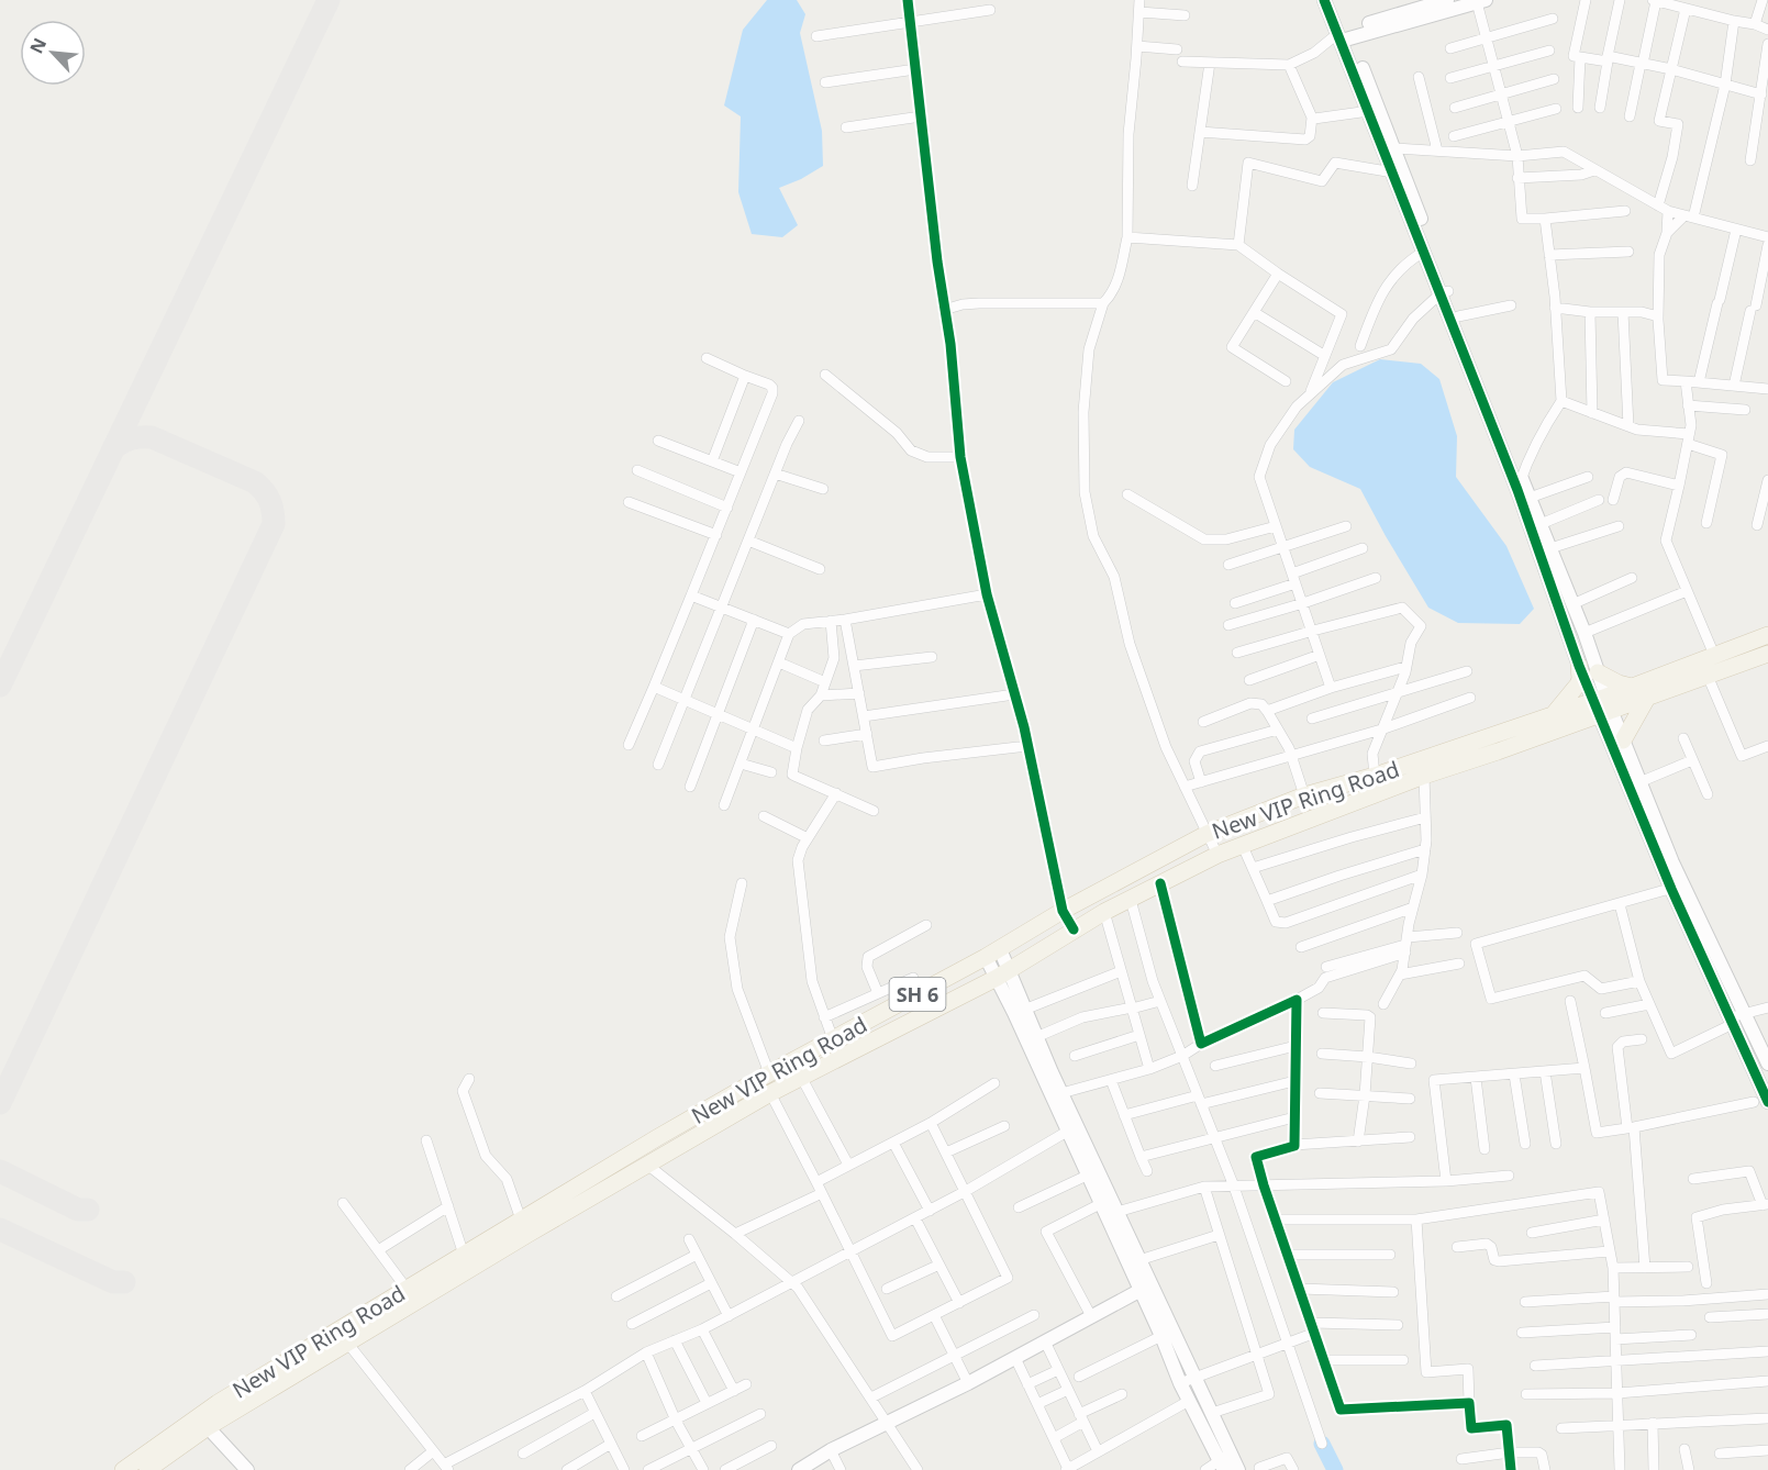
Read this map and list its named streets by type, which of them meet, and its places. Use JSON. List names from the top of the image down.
{
  "streets": {
    "main road": ["New VIP Ring Road", "SH 6"]
  },
  "north": "top left"
}
